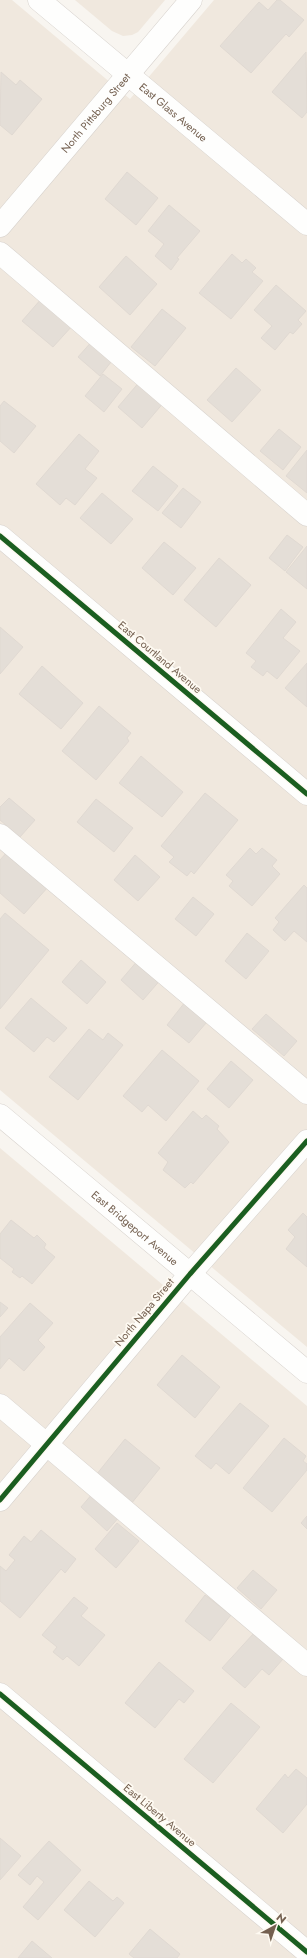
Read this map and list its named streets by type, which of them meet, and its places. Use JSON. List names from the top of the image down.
{
  "streets": {
    "street": [
      "East Glass Avenue",
      "North Pittsburg Street",
      "East Courtland Avenue",
      "East Bridgeport Avenue",
      "North Napa Street",
      "East Liberty Avenue"
    ]
  },
  "crossings": [
    ["East Glass Avenue", "North Pittsburg Street"],
    ["East Bridgeport Avenue", "North Napa Street"]
  ],
  "north": "top right"
}
